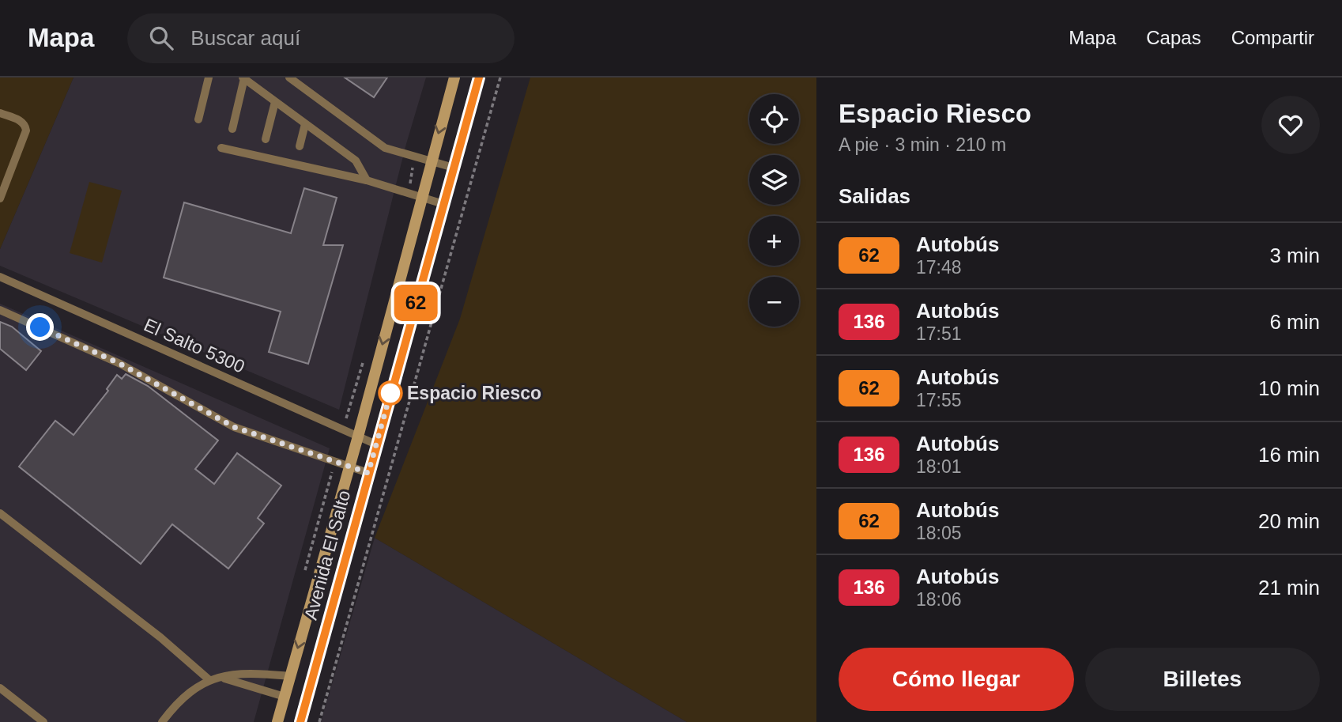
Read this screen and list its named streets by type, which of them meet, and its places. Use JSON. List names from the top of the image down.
{
  "streets": {
    "main road": ["Avenida El Salto"],
    "lane": ["El Salto 5300"]
  },
  "crossings": [
    ["El Salto 5300", "Avenida El Salto"]
  ],
  "places": ["Espacio Riesco"],
  "lines": ["bus line 62"],
  "page": {
    "header": "Mapa",
    "search": "Buscar aquí",
    "nav": ["Mapa", "Capas", "Compartir"],
    "on_map": "62",
    "heading": [
      ["Espacio Riesco", "A pie · 3 min · 210 m"],
      "Salidas"
    ],
    "map_buttons": ["+", "−"],
    "list": [
      {
        "mark": "62",
        "name": "Autobús",
        "note": "17:48",
        "value": "3 min"
      },
      {
        "mark": "136",
        "name": "Autobús",
        "note": "17:51",
        "value": "6 min"
      },
      {
        "mark": "62",
        "name": "Autobús",
        "note": "17:55",
        "value": "10 min"
      },
      {
        "mark": "136",
        "name": "Autobús",
        "note": "18:01",
        "value": "16 min"
      },
      {
        "mark": "62",
        "name": "Autobús",
        "note": "18:05",
        "value": "20 min"
      },
      {
        "mark": "136",
        "name": "Autobús",
        "note": "18:06",
        "value": "21 min"
      }
    ],
    "buttons": ["Cómo llegar", "Billetes"]
  }
}
